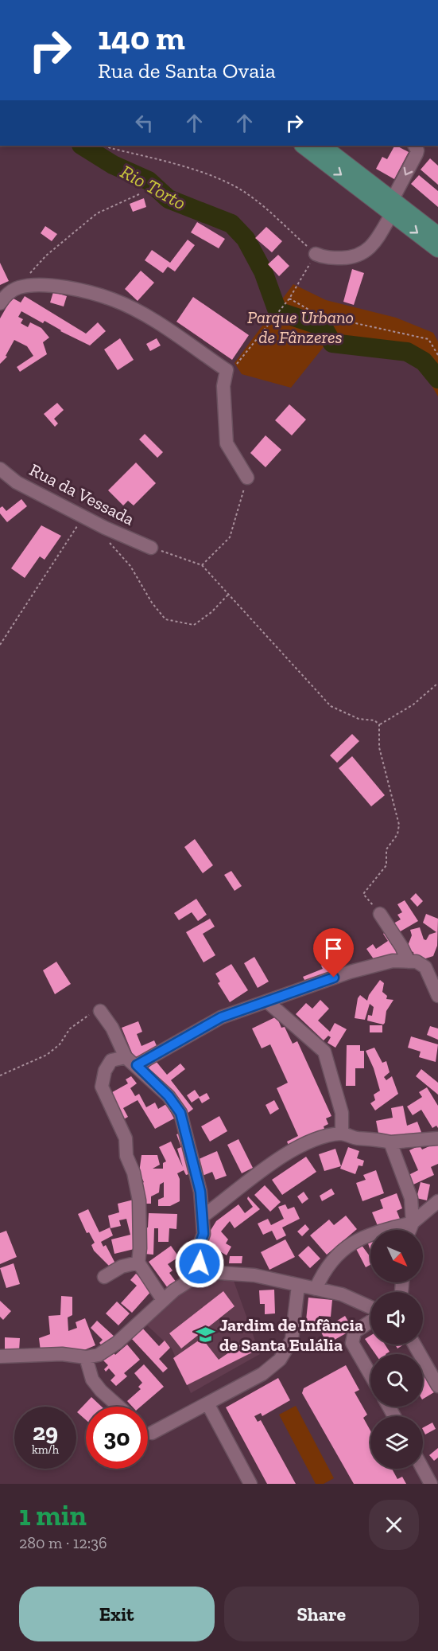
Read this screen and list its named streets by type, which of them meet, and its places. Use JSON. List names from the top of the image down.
{
  "streets": {
    "street": ["Rua da Vessada"]
  },
  "water": ["Rio Torto"],
  "parks": ["Parque Urbano de Fânzeres"],
  "places": {
    "school or university": ["Jardim de Infância de Santa Eulália"]
  },
  "north": "bottom right",
  "page": {
    "turn": ["140 m", "Rua de Santa Ovaia"],
    "speed": "29 km/h",
    "limit": "30",
    "heading": ["1 min", "280 m · 12:36"],
    "buttons": ["Exit", "Share"]
  }
}
